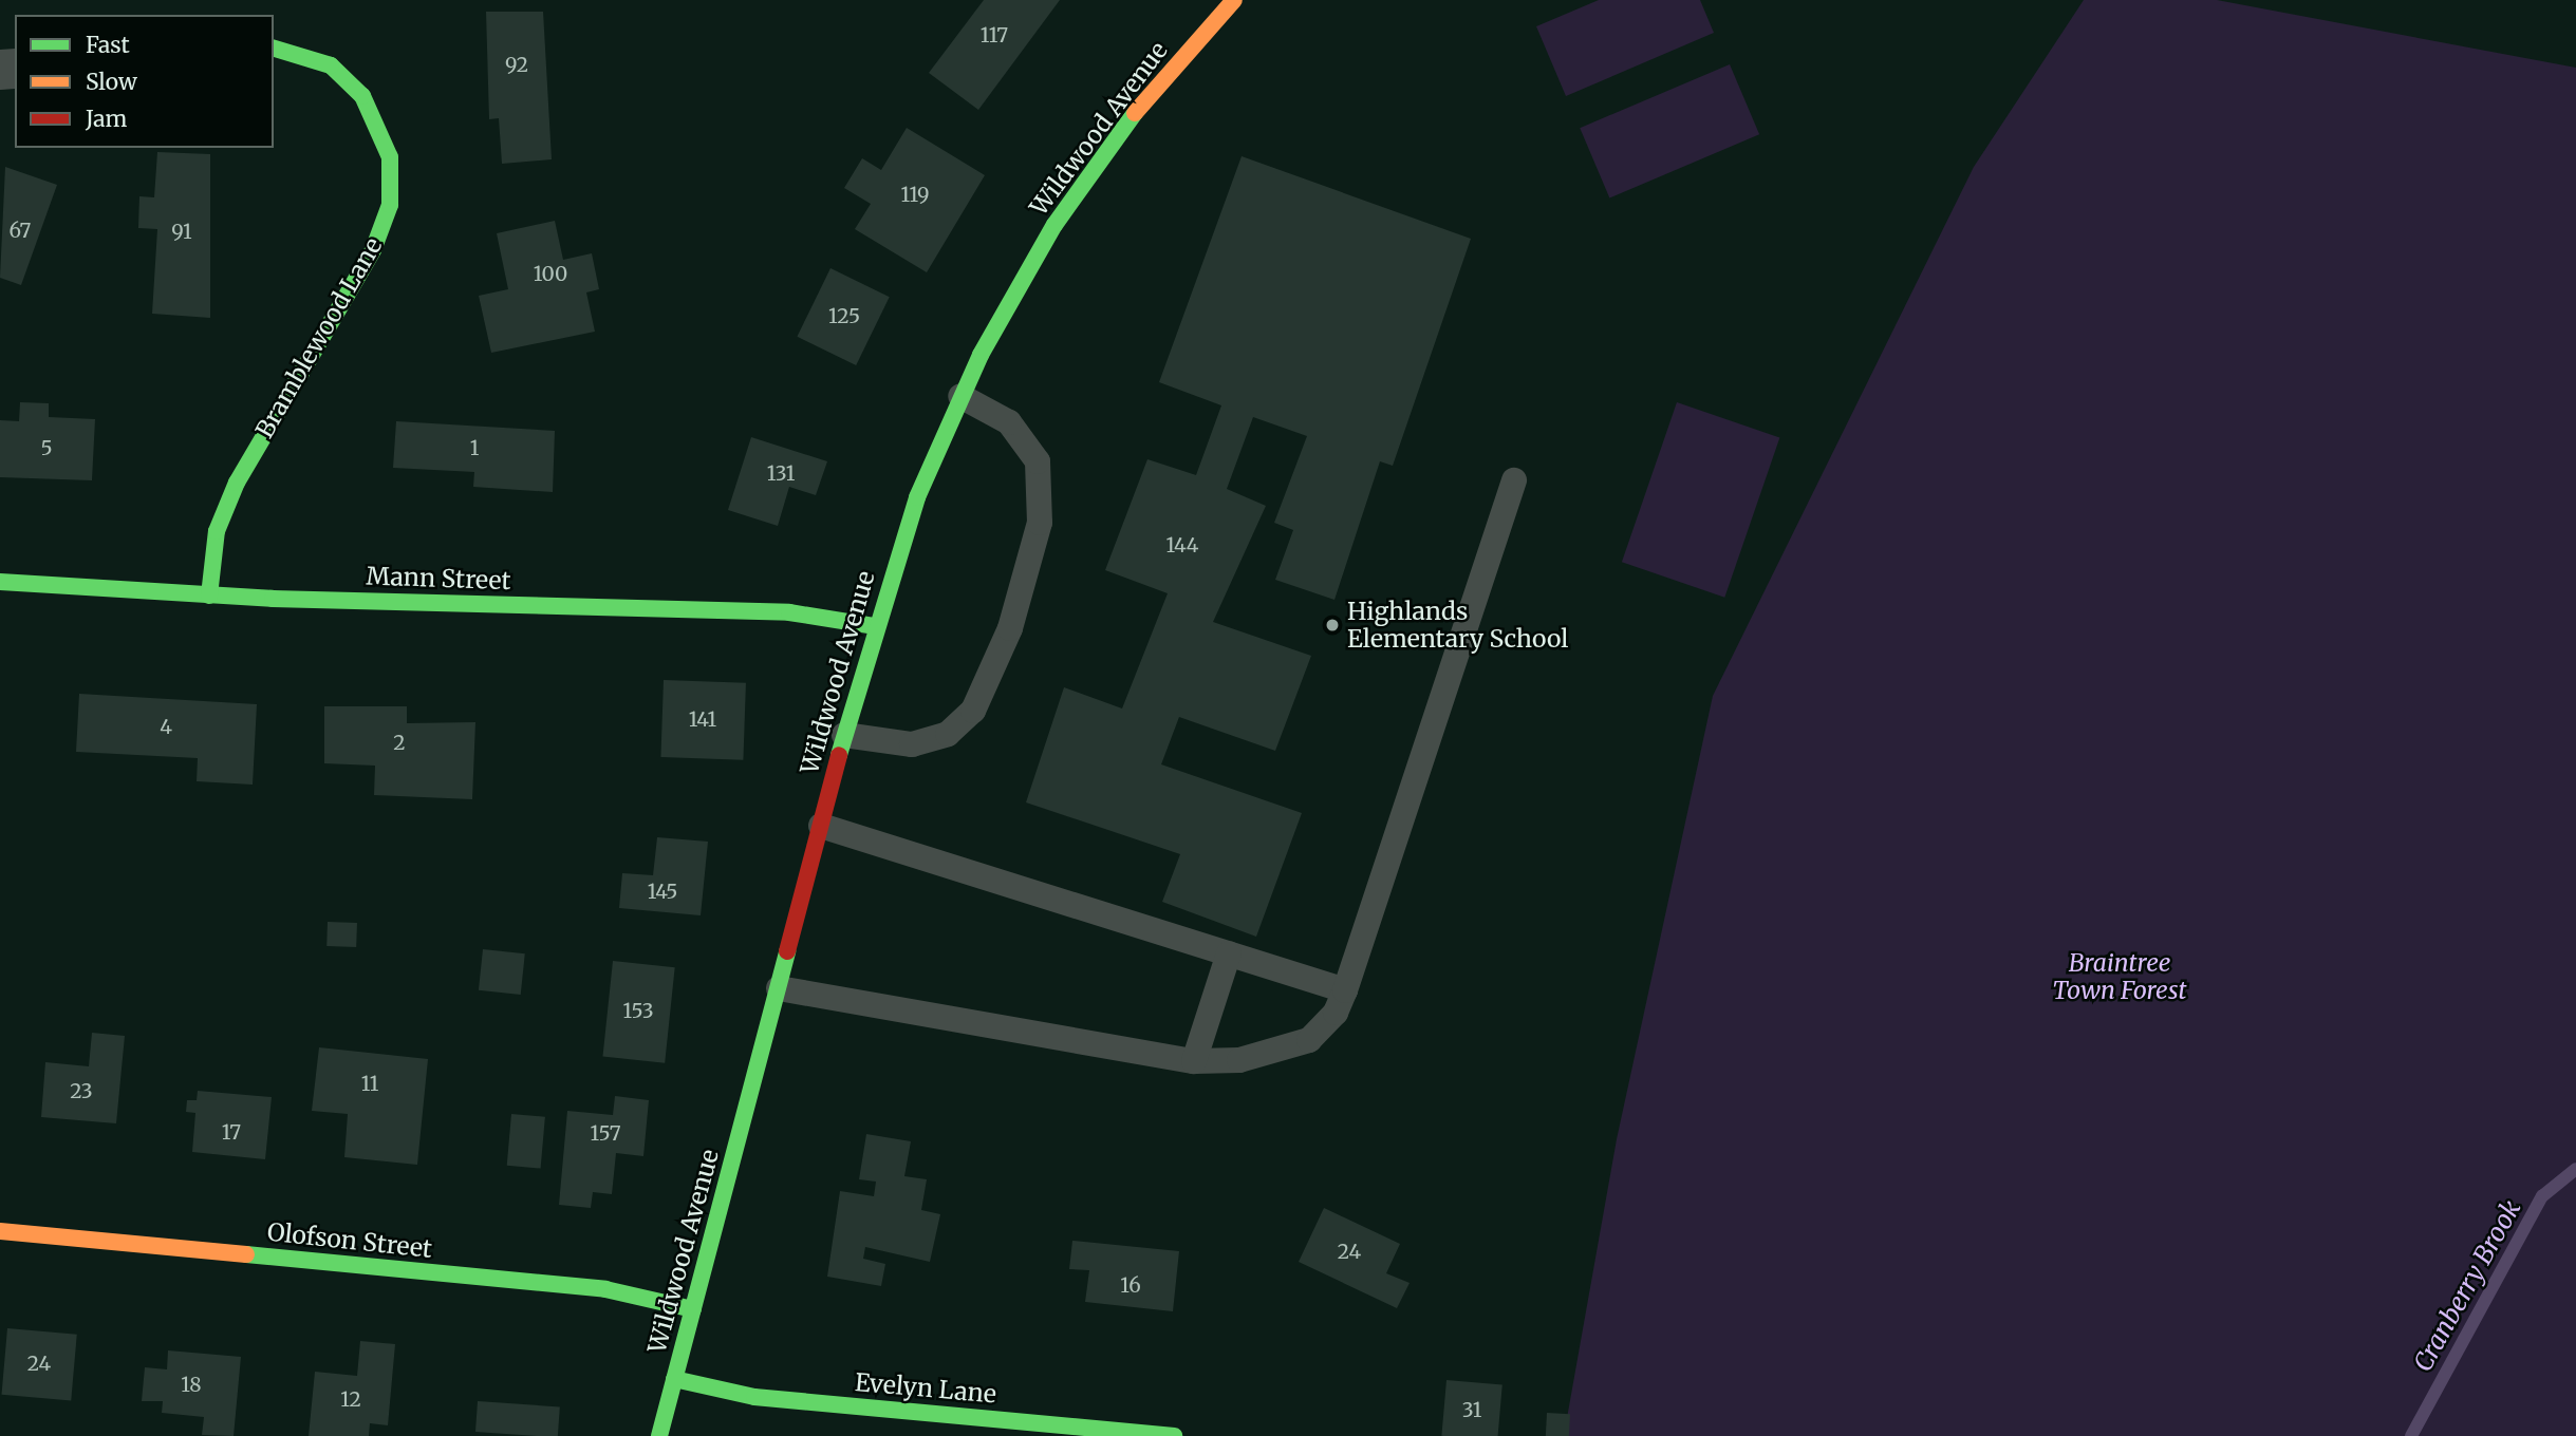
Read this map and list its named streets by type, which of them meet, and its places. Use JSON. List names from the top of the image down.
{
  "streets": {
    "street": [
      "Wildwood Avenue",
      "Bramblewood Lane",
      "Mann Street",
      "Olofson Street",
      "Evelyn Lane"
    ]
  },
  "crossings": [
    ["Wildwood Avenue", "Mann Street"],
    ["Wildwood Avenue", "Olofson Street"],
    ["Wildwood Avenue", "Evelyn Lane"],
    ["Bramblewood Lane", "Mann Street"]
  ],
  "water": ["Cranberry Brook"],
  "parks": ["Braintree Town Forest"],
  "places": ["Highlands Elementary School"],
  "house_numbers": [
    "117",
    "92",
    "119",
    "67",
    "91",
    "100",
    "125",
    "5",
    "1",
    "131",
    "144",
    "141",
    "4",
    "2",
    "145",
    "153",
    "11",
    "23",
    "17",
    "157",
    "24",
    "16",
    "24",
    "18",
    "12",
    "31"
  ],
  "legend": ["Fast", "Slow", "Jam"]
}
